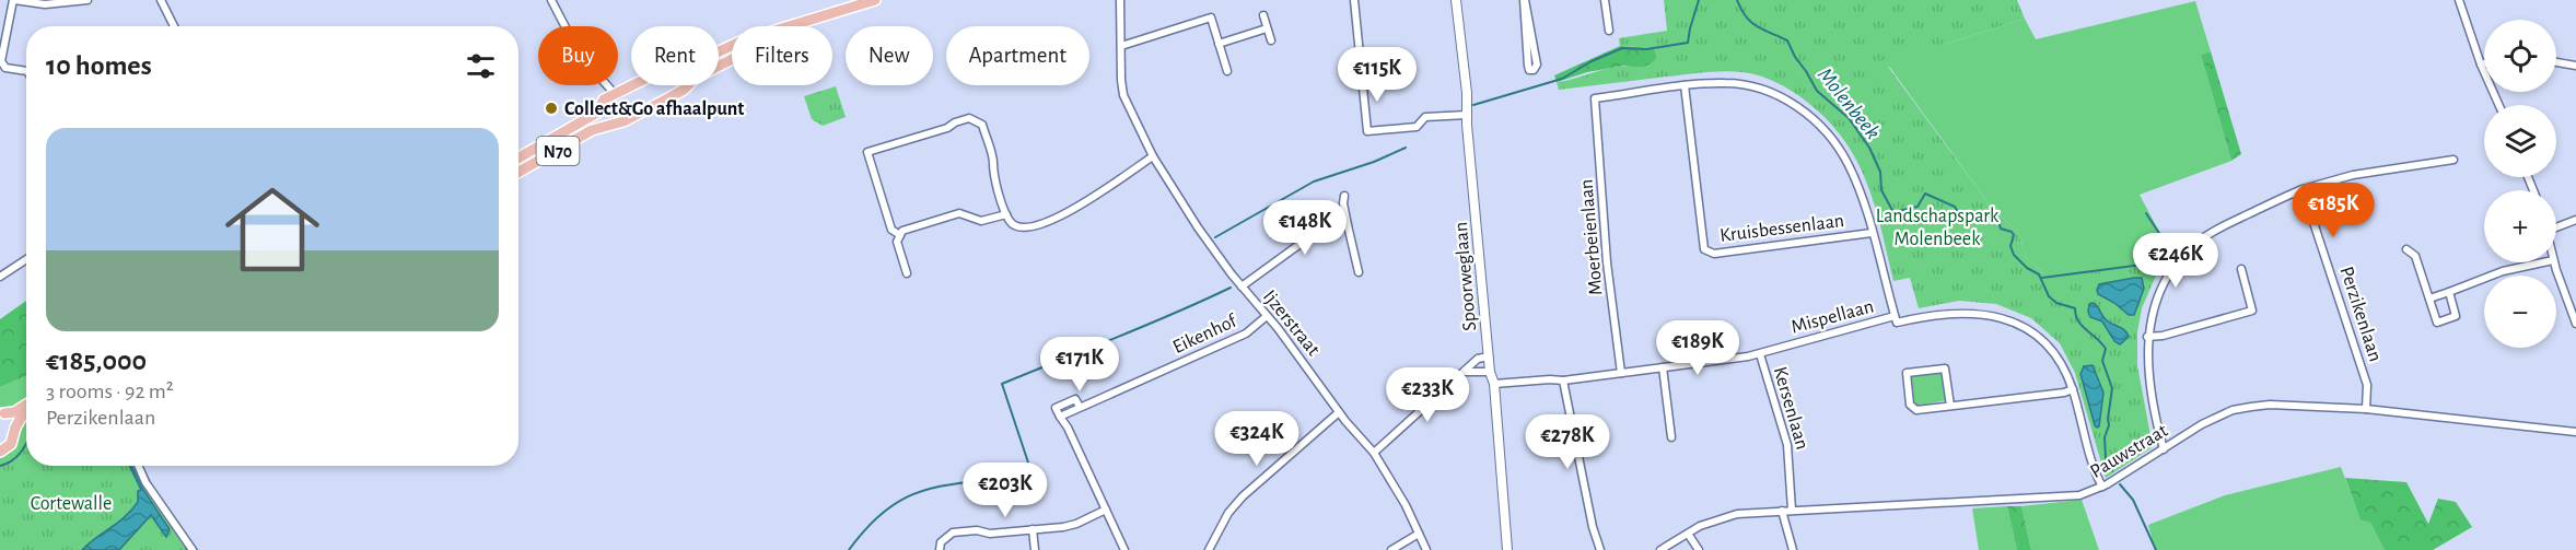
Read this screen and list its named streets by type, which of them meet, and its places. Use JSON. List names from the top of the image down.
{
  "streets": {
    "main road": ["N70"],
    "street": [
      "Kruisbessenlaan",
      "Moerbeienlaan",
      "Spoorweglaan",
      "Perzikenlaan",
      "Mispellaan",
      "Ijzerstraat",
      "Eikenhof",
      "Kersenlaan",
      "Pauwstraat"
    ]
  },
  "crossings": [
    ["Kruisbessenlaan", "Moerbeienlaan"],
    ["Moerbeienlaan", "Mispellaan"],
    ["Spoorweglaan", "Mispellaan"],
    ["Perzikenlaan", "Pauwstraat"],
    ["Mispellaan", "Kersenlaan"],
    ["Ijzerstraat", "Eikenhof"],
    ["Kersenlaan", "Pauwstraat"]
  ],
  "water": ["Molenbeek"],
  "parks": ["Landschapspark Molenbeek", "Cortewalle"],
  "places": ["Collect&Go afhaalpunt"],
  "page": {
    "map_buttons": ["+", "−"],
    "chip": [
      "Buy",
      "Rent",
      "Filters",
      "New",
      "Apartment"
    ],
    "heading": "10 homes",
    "price": [
      "€115K",
      "€185K",
      "€148K",
      "€246K",
      "€189K",
      "€171K",
      "€233K",
      "€324K",
      "€278K",
      "€203K"
    ],
    "list": [
      {
        "name": "€185,000",
        "note": "3 rooms · 92 m² · Perzikenlaan"
      }
    ]
  }
}
